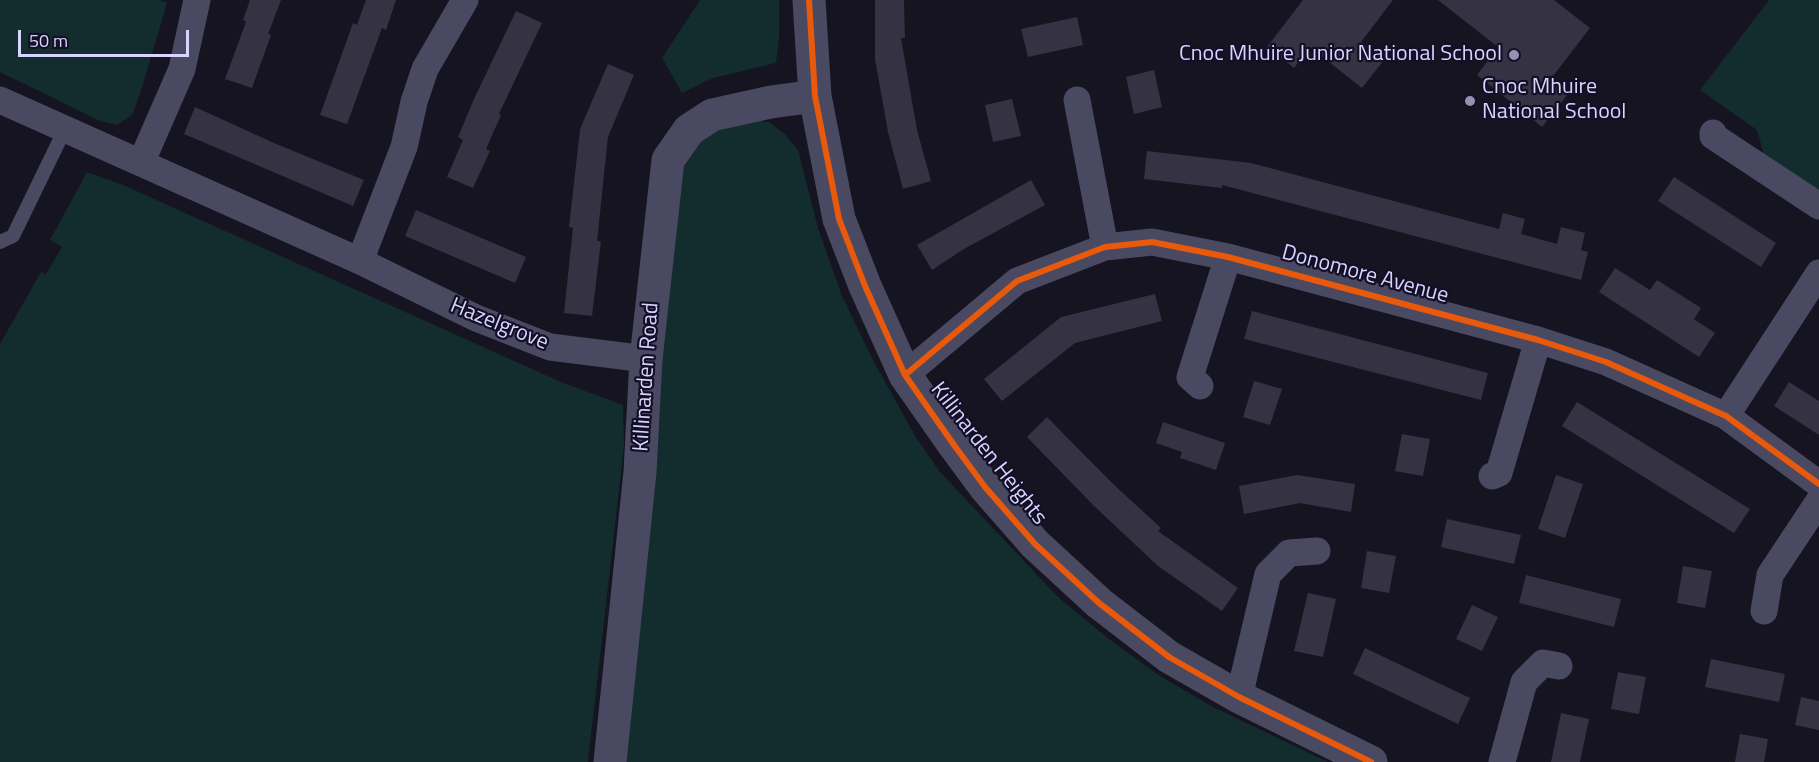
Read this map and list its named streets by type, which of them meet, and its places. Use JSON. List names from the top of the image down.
{
  "streets": {
    "street": [
      "Donomore Avenue",
      "Hazelgrove",
      "Killinarden Road",
      "Killinarden Heights"
    ]
  },
  "crossings": [
    ["Donomore Avenue", "Killinarden Heights"],
    ["Hazelgrove", "Killinarden Road"],
    ["Killinarden Road", "Killinarden Heights"]
  ],
  "places": ["Cnoc Mhuire Junior National School", "Cnoc Mhuire National School"],
  "scale_bar": "50 m"
}
